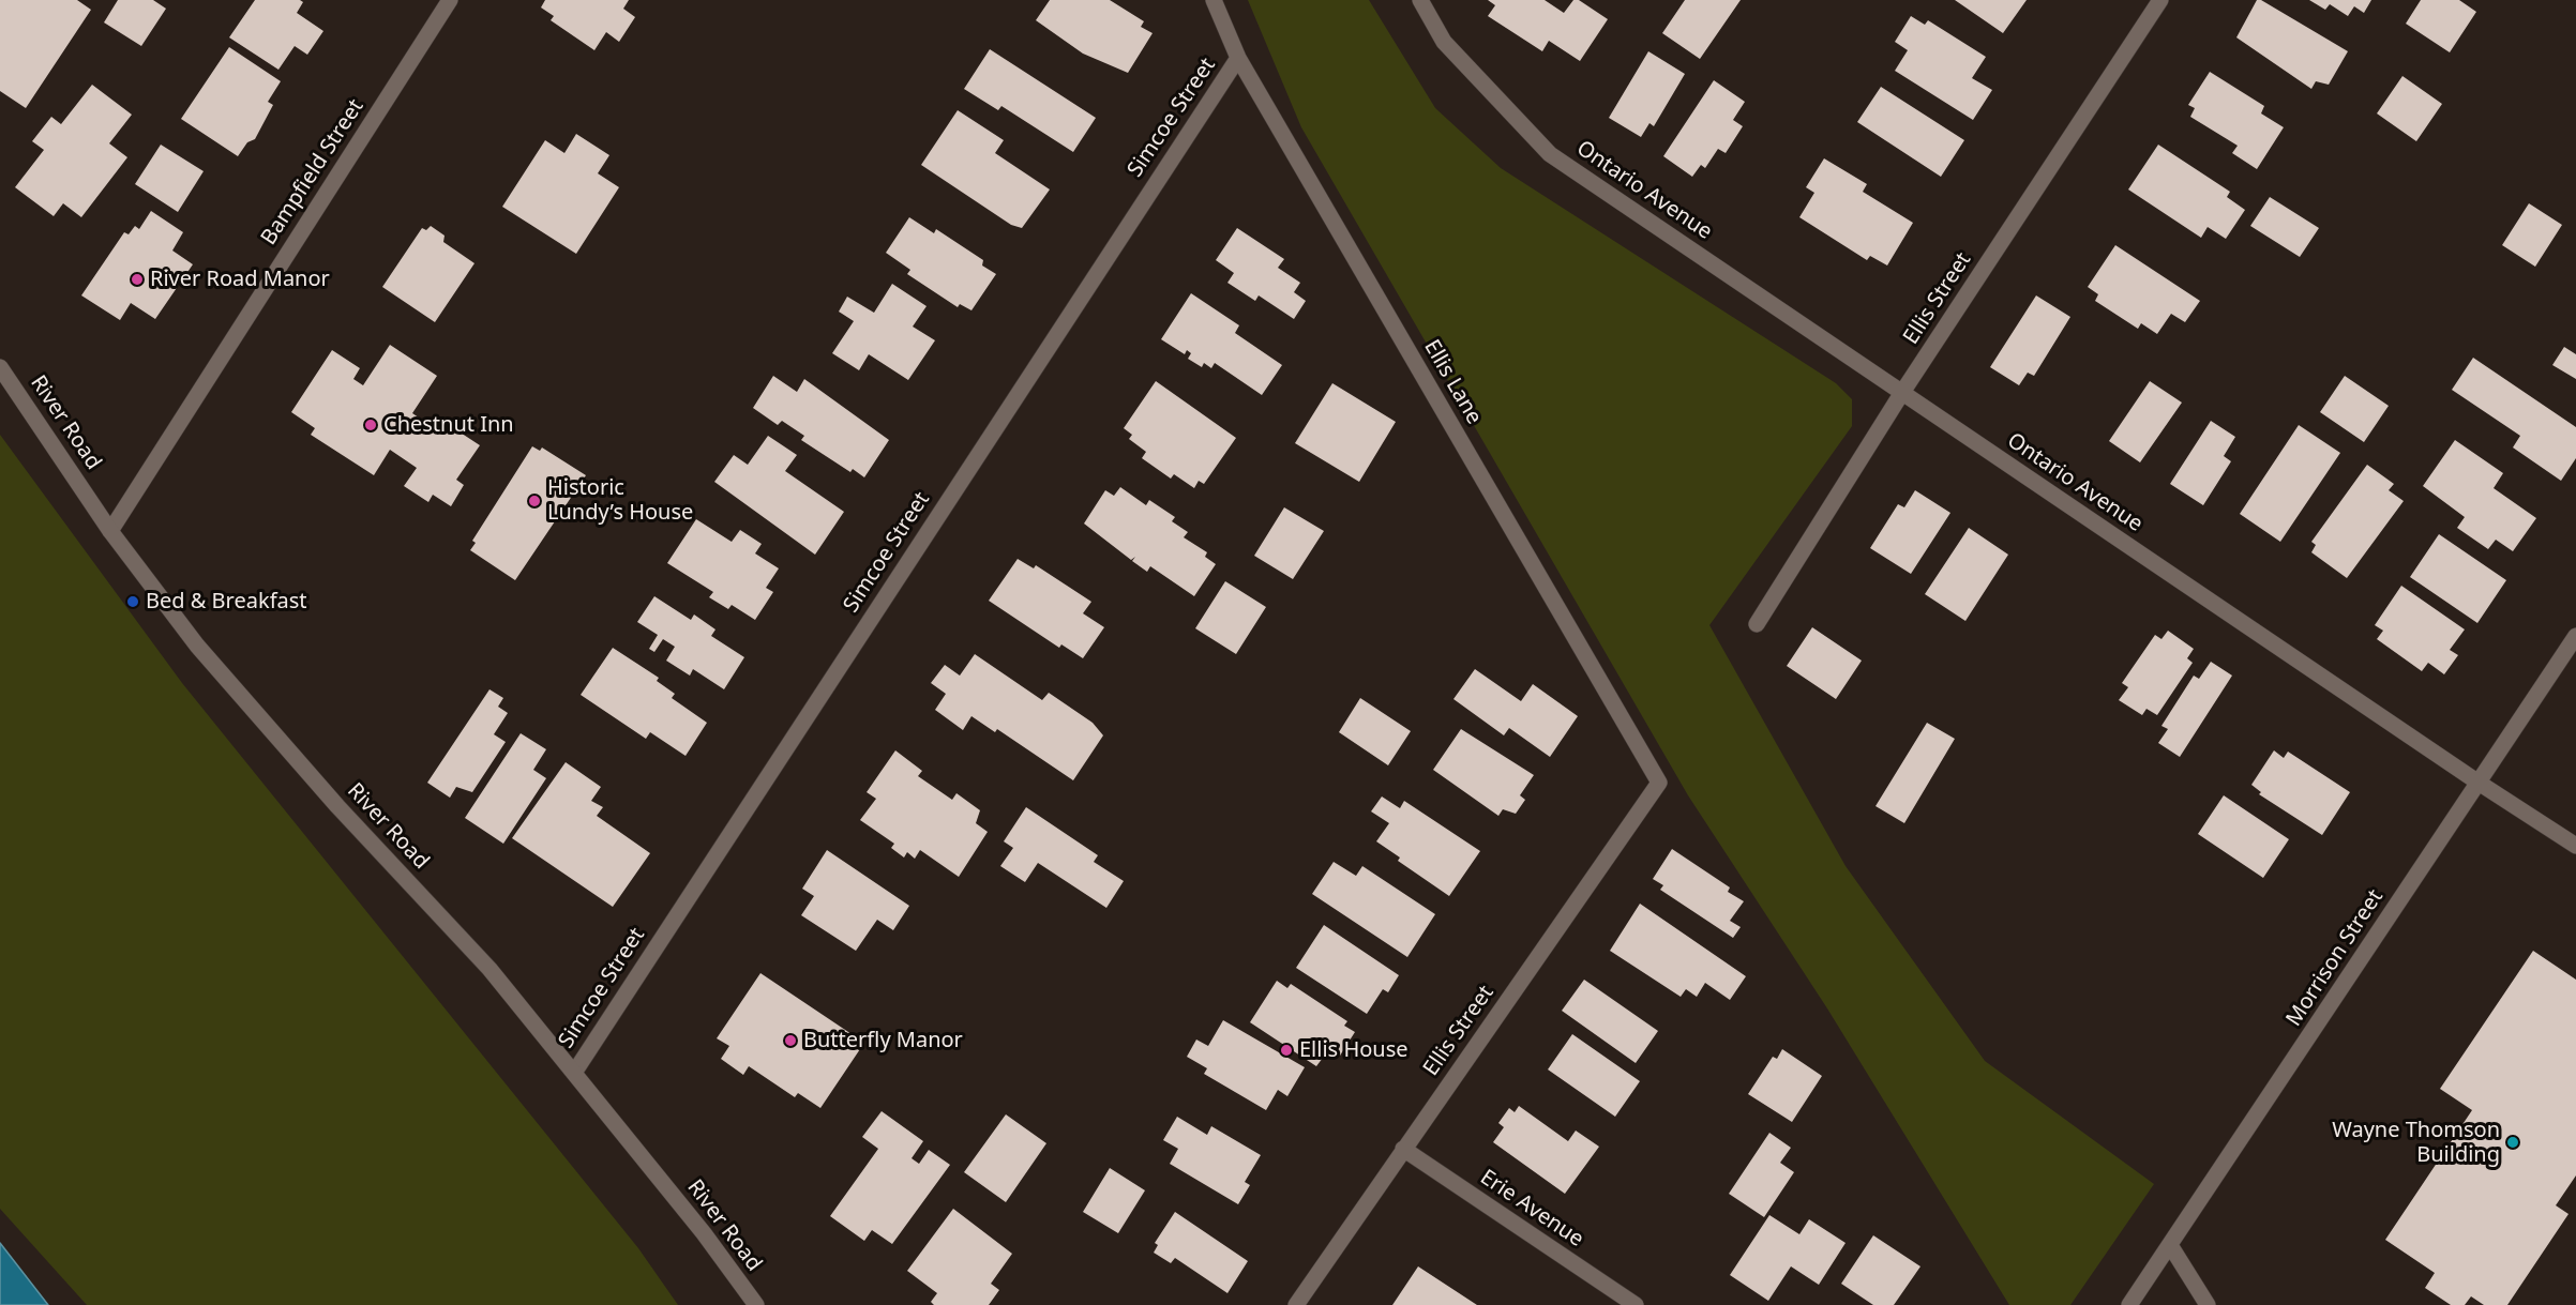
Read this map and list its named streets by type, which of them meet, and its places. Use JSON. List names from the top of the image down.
{
  "streets": {
    "street": [
      "Simcoe Street",
      "Bampfield Street",
      "Ontario Avenue",
      "Ellis Street",
      "Ellis Lane",
      "River Road",
      "Morrison Street",
      "Erie Avenue"
    ]
  },
  "crossings": [
    ["Simcoe Street", "Ellis Lane"],
    ["Simcoe Street", "River Road"],
    ["Bampfield Street", "River Road"],
    ["Ontario Avenue", "Ellis Street"],
    ["Ontario Avenue", "Morrison Street"],
    ["Ellis Street", "Ellis Lane"],
    ["Ellis Street", "Erie Avenue"]
  ],
  "places": [
    "River Road Manor",
    "Chestnut Inn",
    "Historic Lundy’s House",
    "Bed & Breakfast",
    "Butterfly Manor",
    "Ellis House",
    "Wayne Thomson Building"
  ]
}
